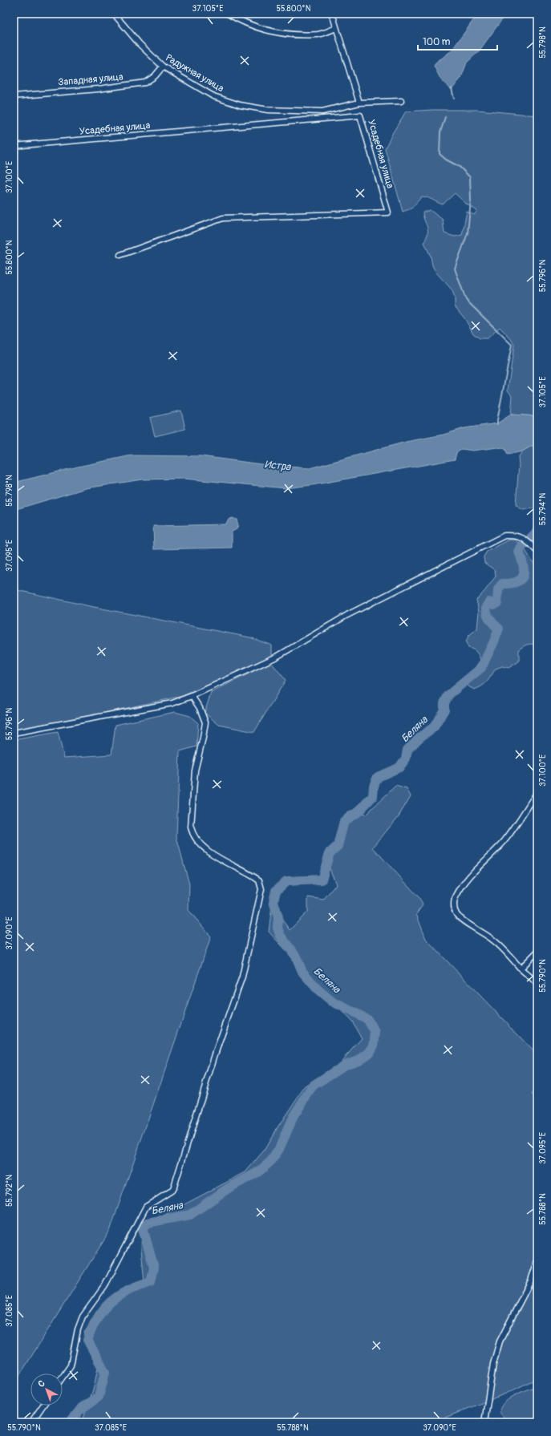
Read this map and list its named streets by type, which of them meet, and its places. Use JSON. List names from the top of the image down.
{
  "streets": {
    "street": ["Радужная улица", "Западная улица", "Усадебная улица"]
  },
  "crossings": [
    ["Радужная улица", "Западная улица"]
  ],
  "water": ["Истра", "Беляна"],
  "scale_bar": "100 m",
  "north": "top left",
  "coordinates": [
    "37.105°E",
    "55.800°N",
    "55.798°N",
    "37.100°E",
    "55.796°N",
    "55.794°N",
    "37.095°E",
    "37.090°E",
    "55.790°N",
    "55.792°N",
    "55.788°N",
    "37.085°E"
  ]
}
